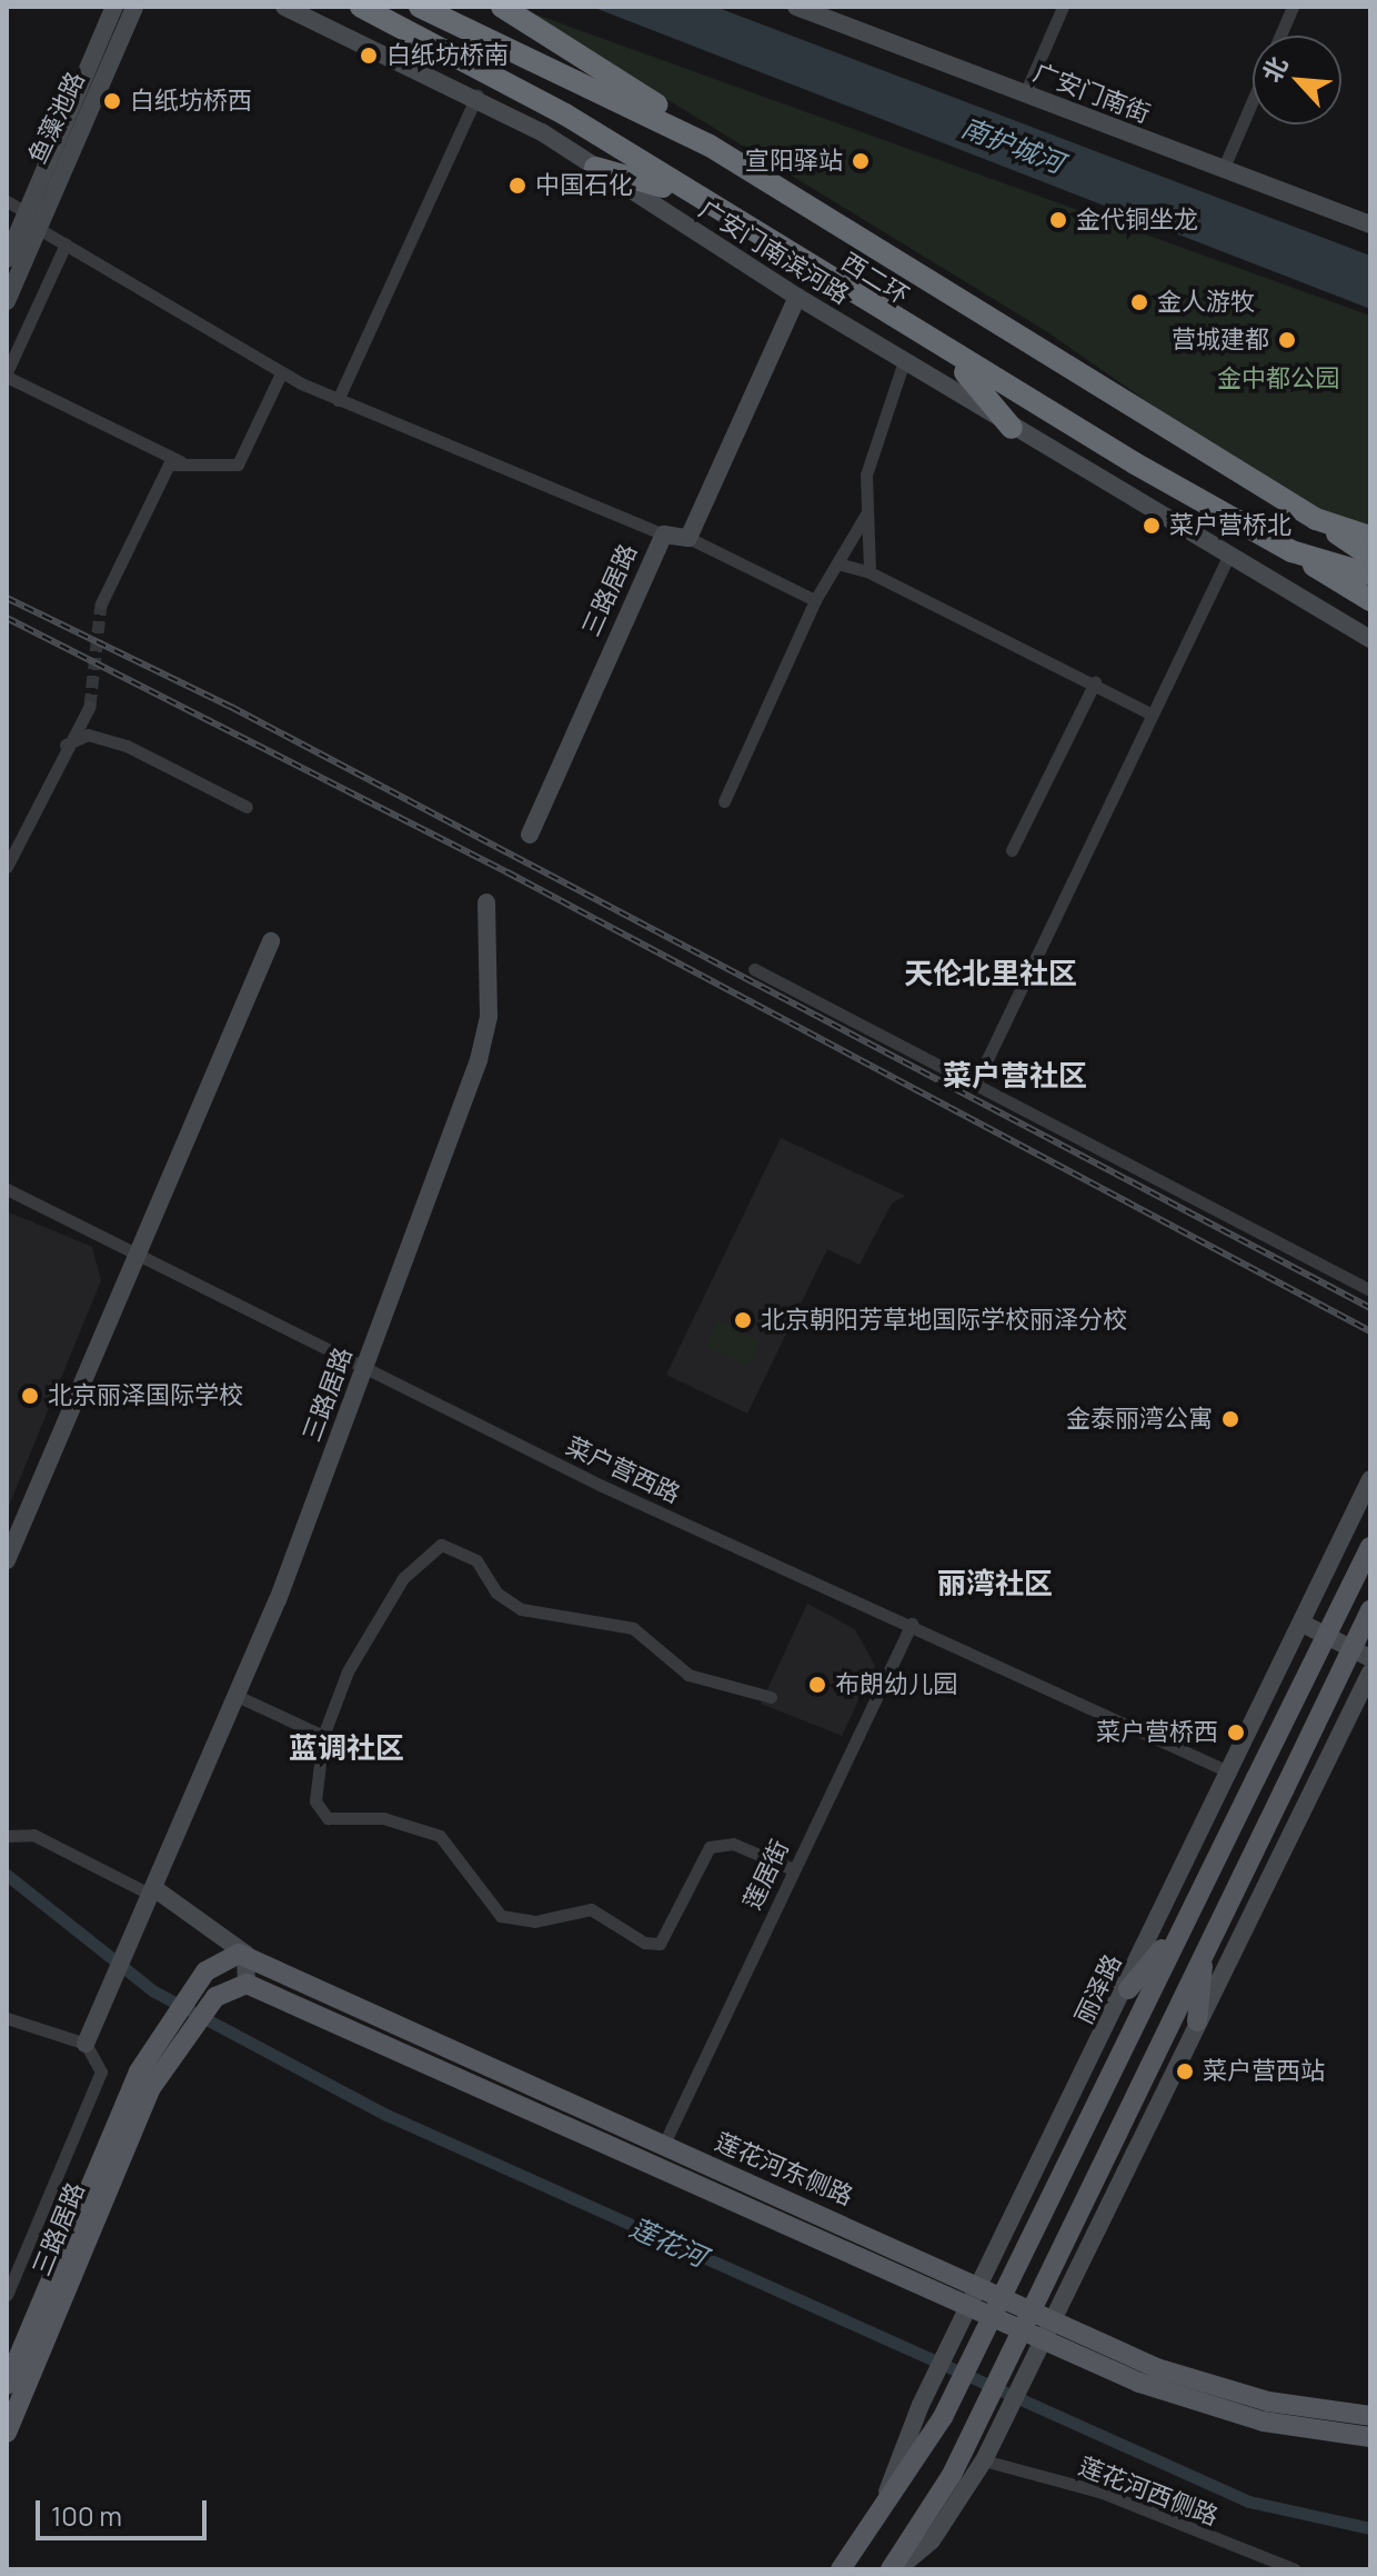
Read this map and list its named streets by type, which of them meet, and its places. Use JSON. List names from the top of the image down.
{
  "streets": {
    "highway": ["西二环"],
    "main road": ["三路居路", "丽泽路", "莲花河东侧路"],
    "street": [
      "广安门南街",
      "鱼藻池路",
      "广安门南滨河路",
      "菜户营西路",
      "莲居街",
      "莲花河西侧路"
    ]
  },
  "crossings": [
    ["三路居路", "菜户营西路"],
    ["三路居路", "莲花河东侧路"],
    ["菜户营西路", "莲居街"],
    ["菜户营西路", "丽泽路"],
    ["莲居街", "莲花河东侧路"],
    ["丽泽路", "莲花河东侧路"]
  ],
  "districts": [
    "天伦北里社区",
    "菜户营社区",
    "丽湾社区",
    "蓝调社区"
  ],
  "water": ["南护城河", "莲花河"],
  "parks": ["金中都公园"],
  "places": [
    "白纸坊桥南",
    "白纸坊桥西",
    "宣阳驿站",
    "中国石化",
    "金代铜坐龙",
    "金人游牧",
    "营城建都",
    "菜户营桥北",
    "北京朝阳芳草地国际学校丽泽分校",
    "北京丽泽国际学校",
    "金泰丽湾公寓",
    "布朗幼儿园",
    "菜户营桥西",
    "菜户营西站"
  ],
  "scale_bar": "100 m",
  "north": "top left"
}
